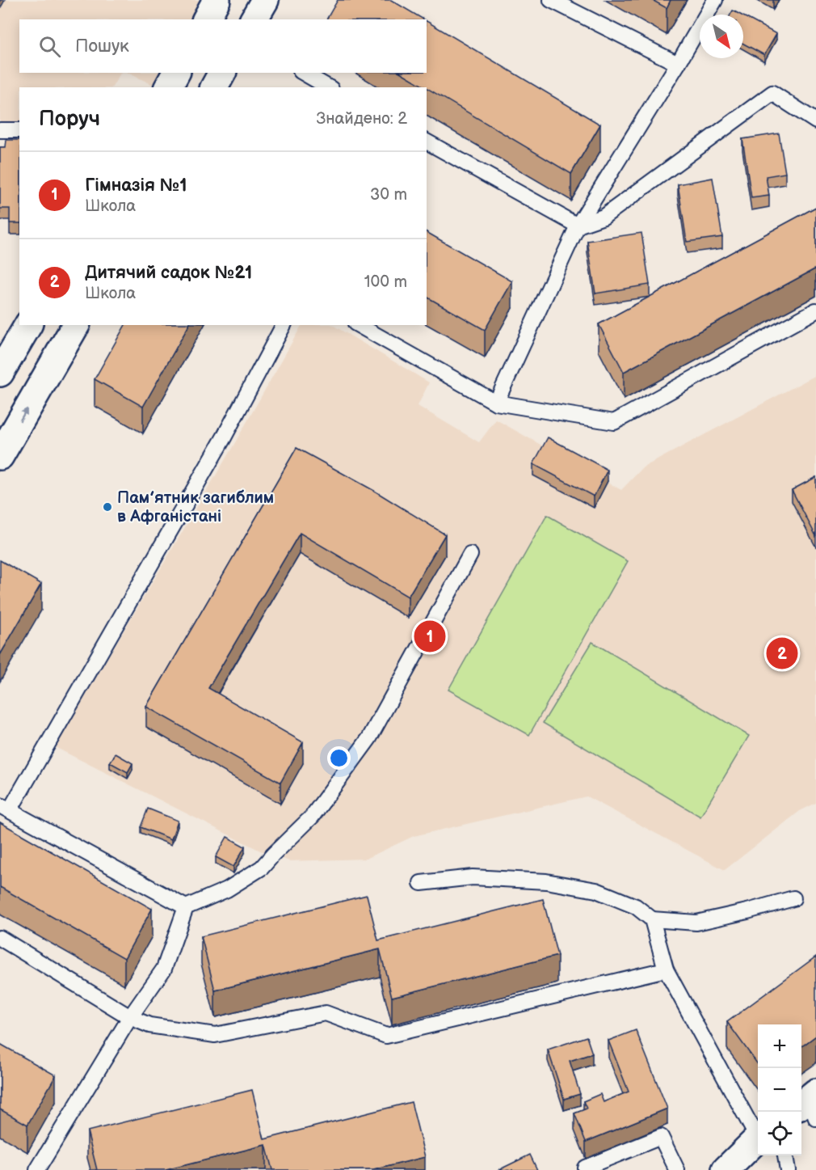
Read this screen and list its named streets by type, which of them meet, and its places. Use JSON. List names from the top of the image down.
{
  "places": ["Пам’ятник загиблим в Афганістані"],
  "north": "bottom right",
  "page": {
    "search": "Пошук",
    "heading": ["Поруч", "Знайдено: 2"],
    "list": [
      {
        "mark": "1",
        "name": "Гімназія №1",
        "note": "Школа",
        "value": "30 m"
      },
      {
        "mark": "2",
        "name": "Дитячий садок №21",
        "note": "Школа",
        "value": "100 m"
      }
    ],
    "pins": ["1", "2"],
    "map_buttons": ["+", "−"]
  }
}
